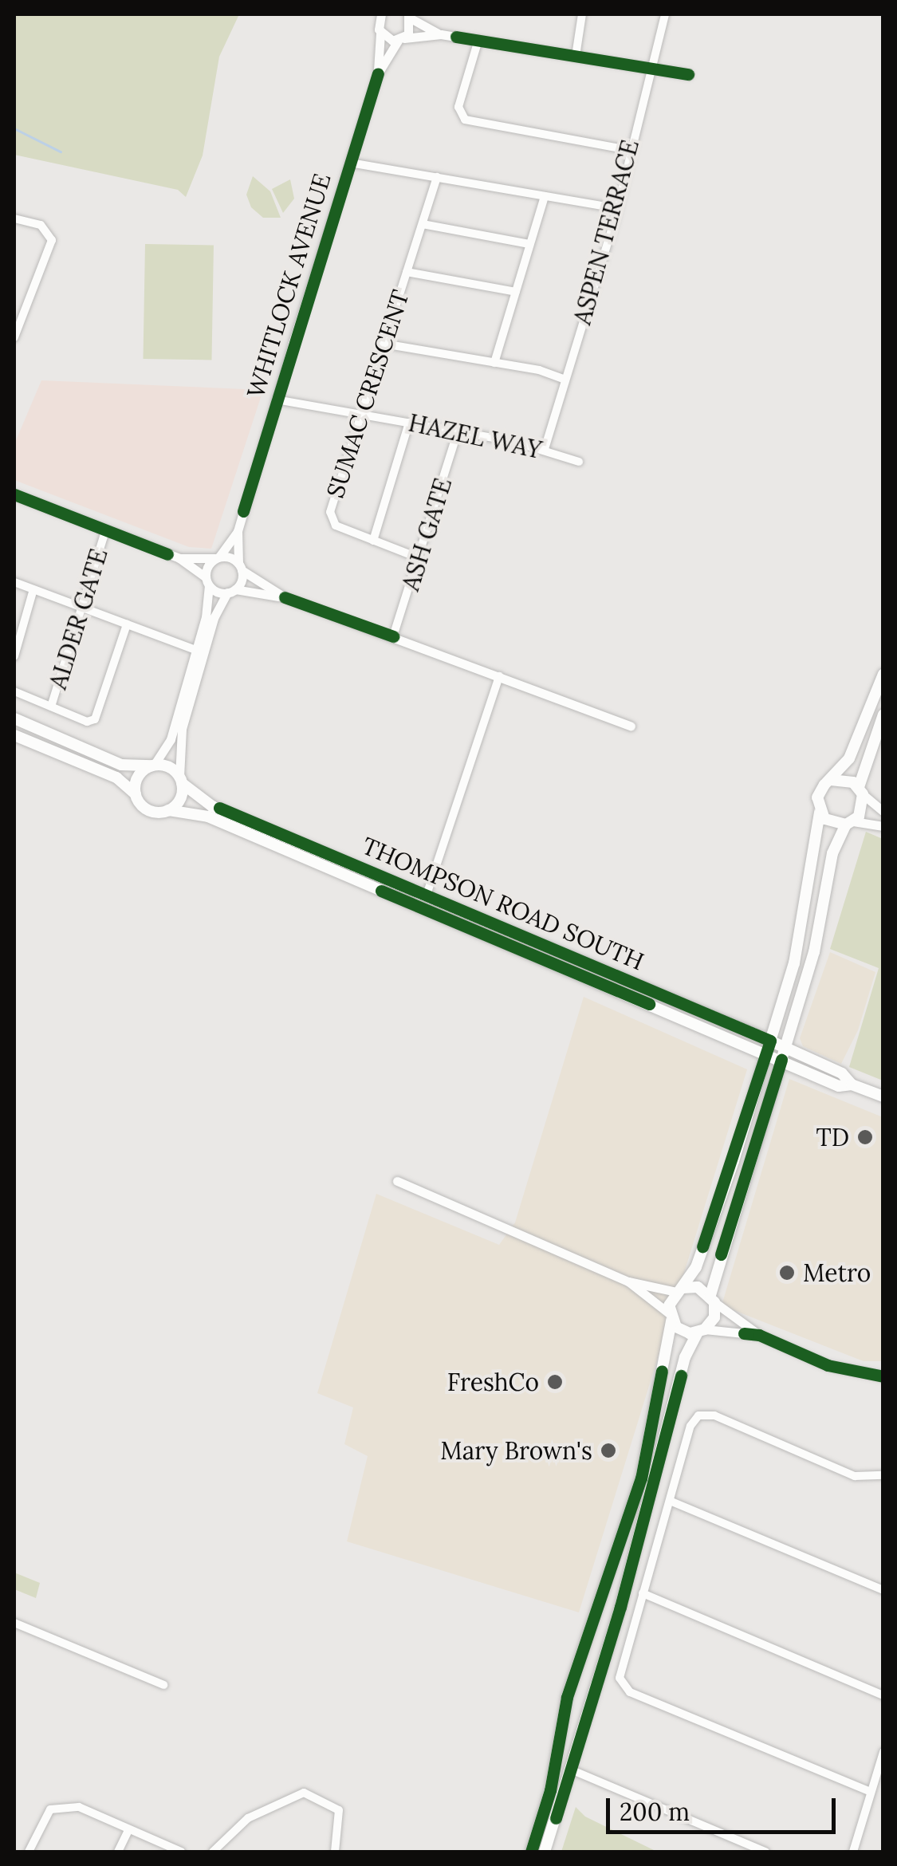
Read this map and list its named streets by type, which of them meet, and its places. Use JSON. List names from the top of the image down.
{
  "streets": {
    "main road": ["THOMPSON ROAD SOUTH"],
    "street": [
      "ASPEN TERRACE",
      "WHITLOCK AVENUE",
      "SUMAC CRESCENT",
      "HAZEL WAY",
      "ASH GATE",
      "ALDER GATE"
    ]
  },
  "crossings": [
    ["ASPEN TERRACE", "HAZEL WAY"],
    ["WHITLOCK AVENUE", "HAZEL WAY"],
    ["SUMAC CRESCENT", "HAZEL WAY"],
    ["SUMAC CRESCENT", "ASH GATE"],
    ["HAZEL WAY", "ASH GATE"]
  ],
  "places": [
    "TD",
    "Metro",
    "FreshCo",
    "Mary Brown's"
  ],
  "scale_bar": "200 m"
}
